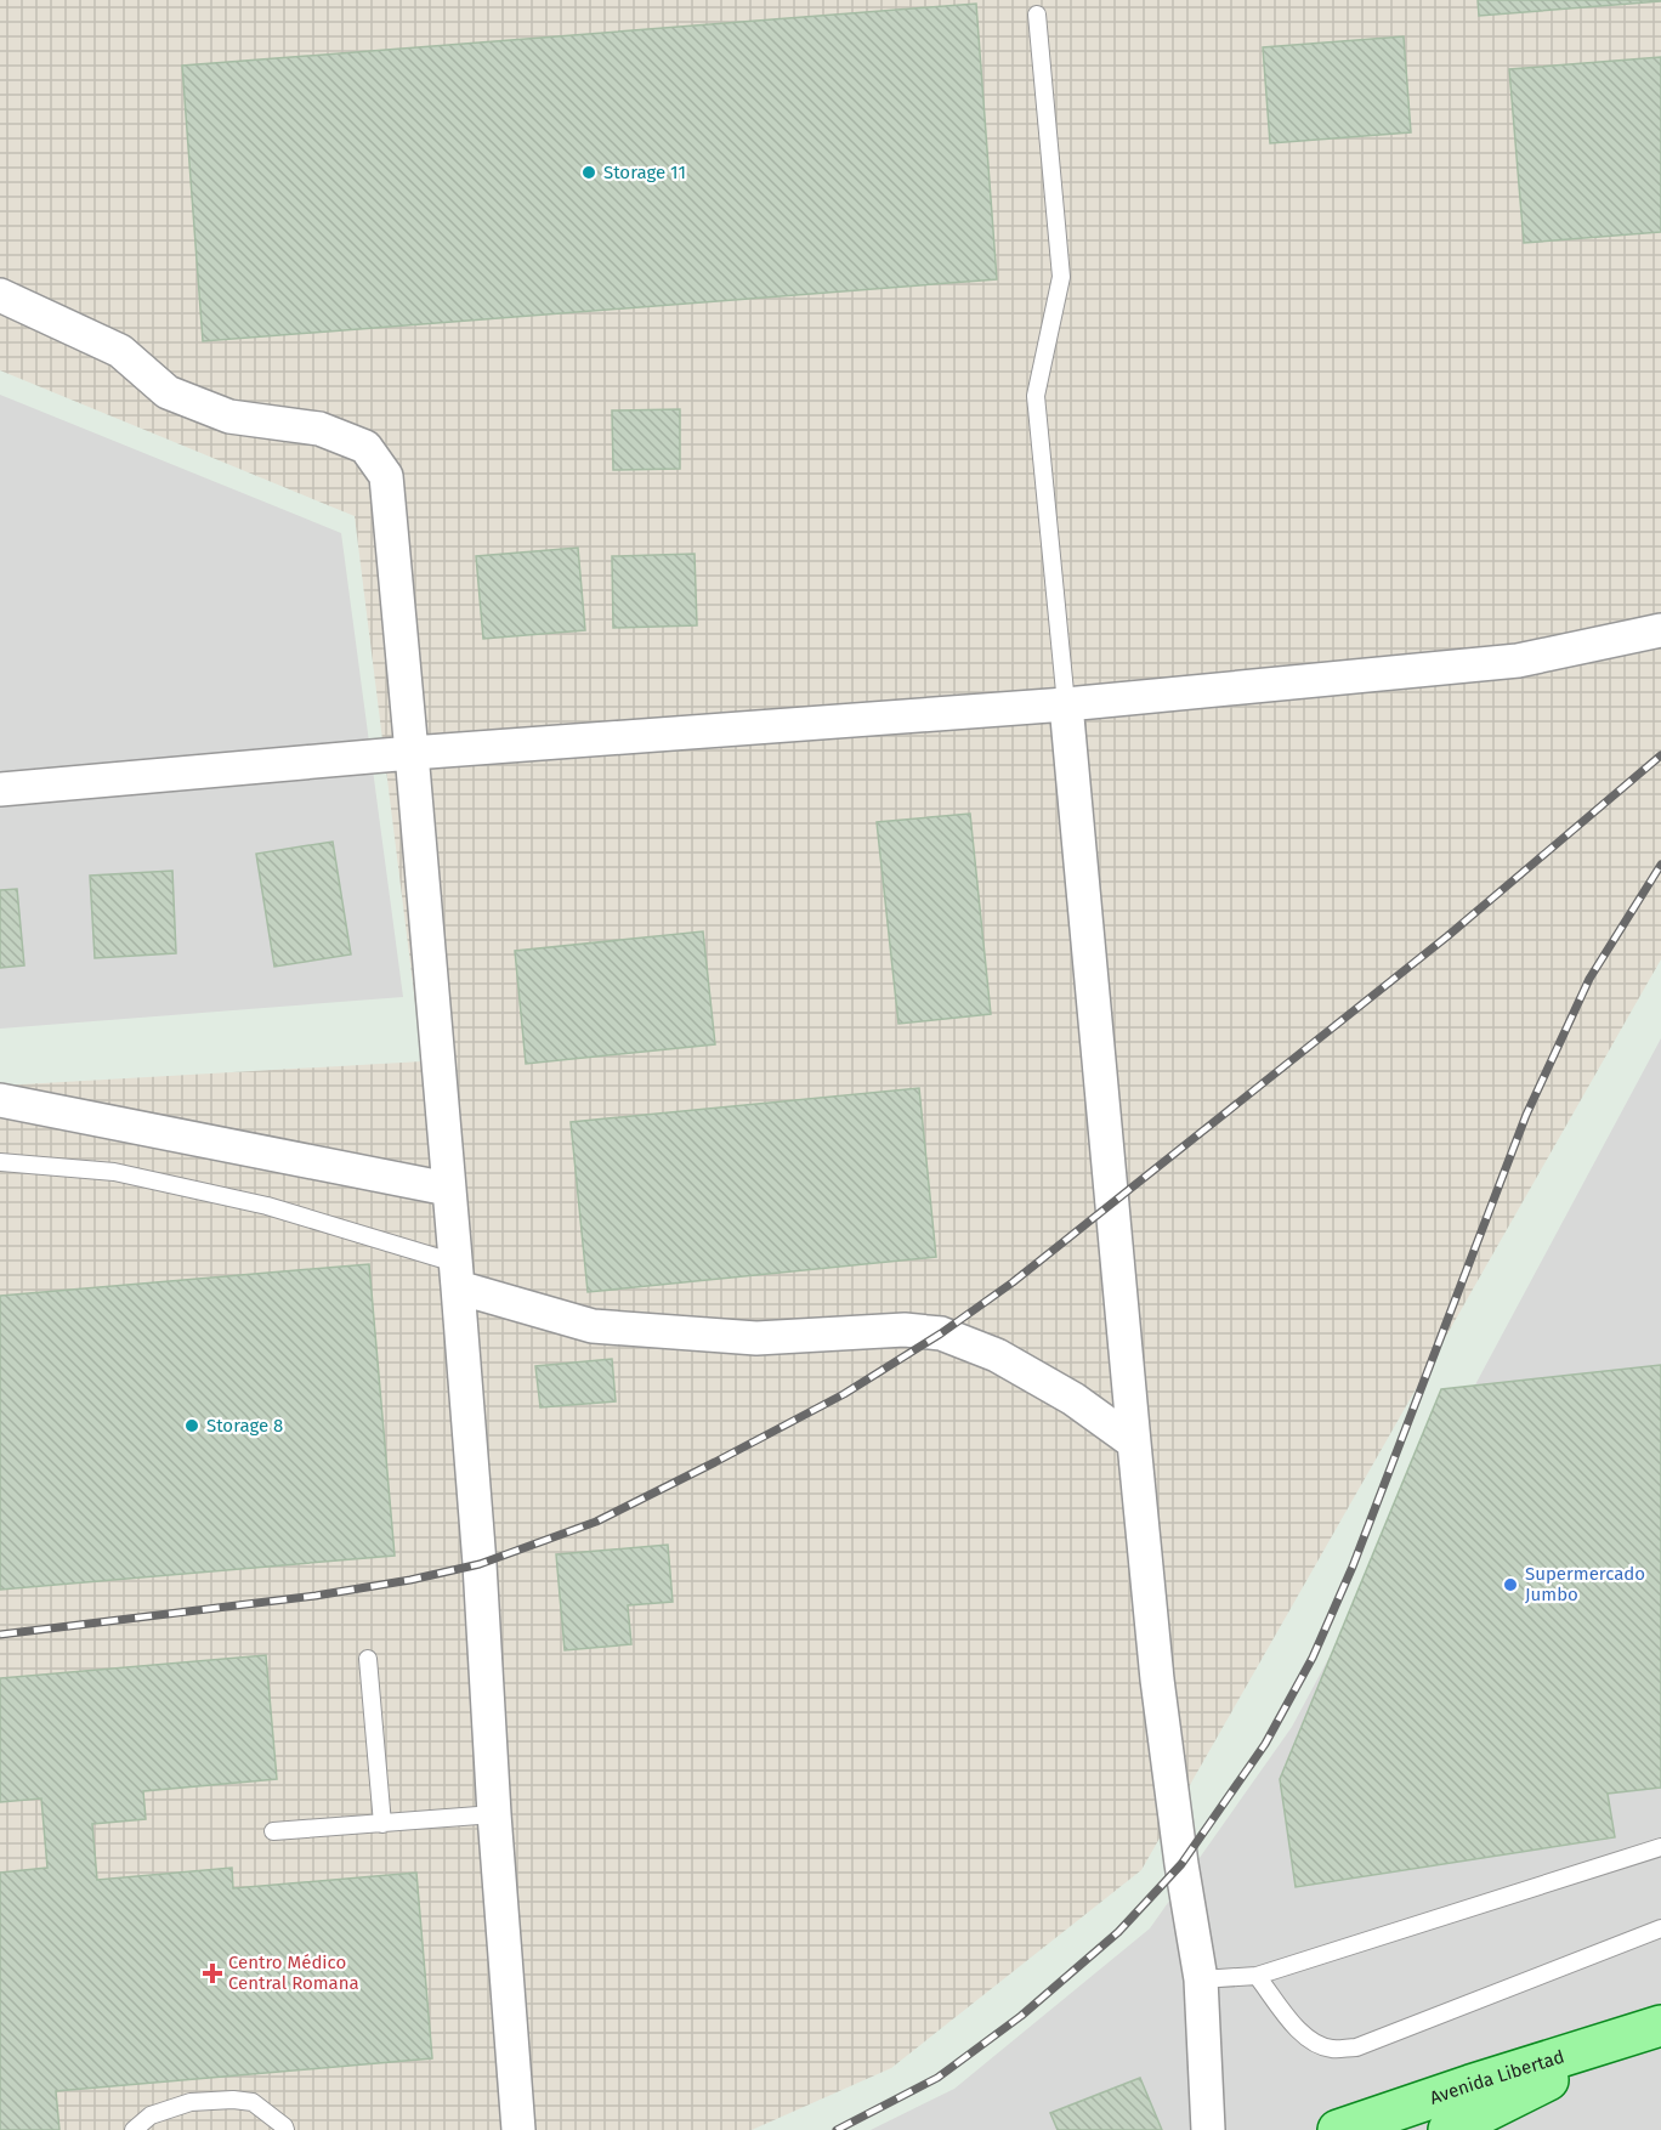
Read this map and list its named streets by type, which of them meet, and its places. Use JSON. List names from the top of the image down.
{
  "streets": {
    "main road": ["Avenida Libertad"]
  },
  "places": {
    "other": ["Storage 11", "Storage 8", "Supermercado Jumbo"],
    "health": ["Centro Médico Central Romana"]
  }
}
